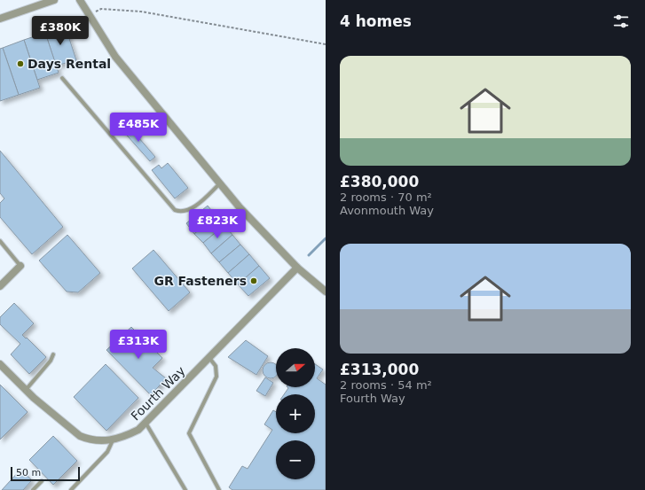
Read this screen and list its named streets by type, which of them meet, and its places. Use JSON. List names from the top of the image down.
{
  "streets": {
    "street": ["Fourth Way"]
  },
  "places": ["Days Rental", "GR Fasteners"],
  "scale_bar": "50 m",
  "north": "right",
  "page": {
    "heading": "4 homes",
    "price": [
      "£380K",
      "£485K",
      "£823K",
      "£313K"
    ],
    "list": [
      {
        "name": "£380,000",
        "note": "2 rooms · 70 m² · Avonmouth Way"
      },
      {
        "name": "£313,000",
        "note": "2 rooms · 54 m² · Fourth Way"
      }
    ],
    "map_buttons": ["+", "−"],
    "scale": "50 m"
  }
}
